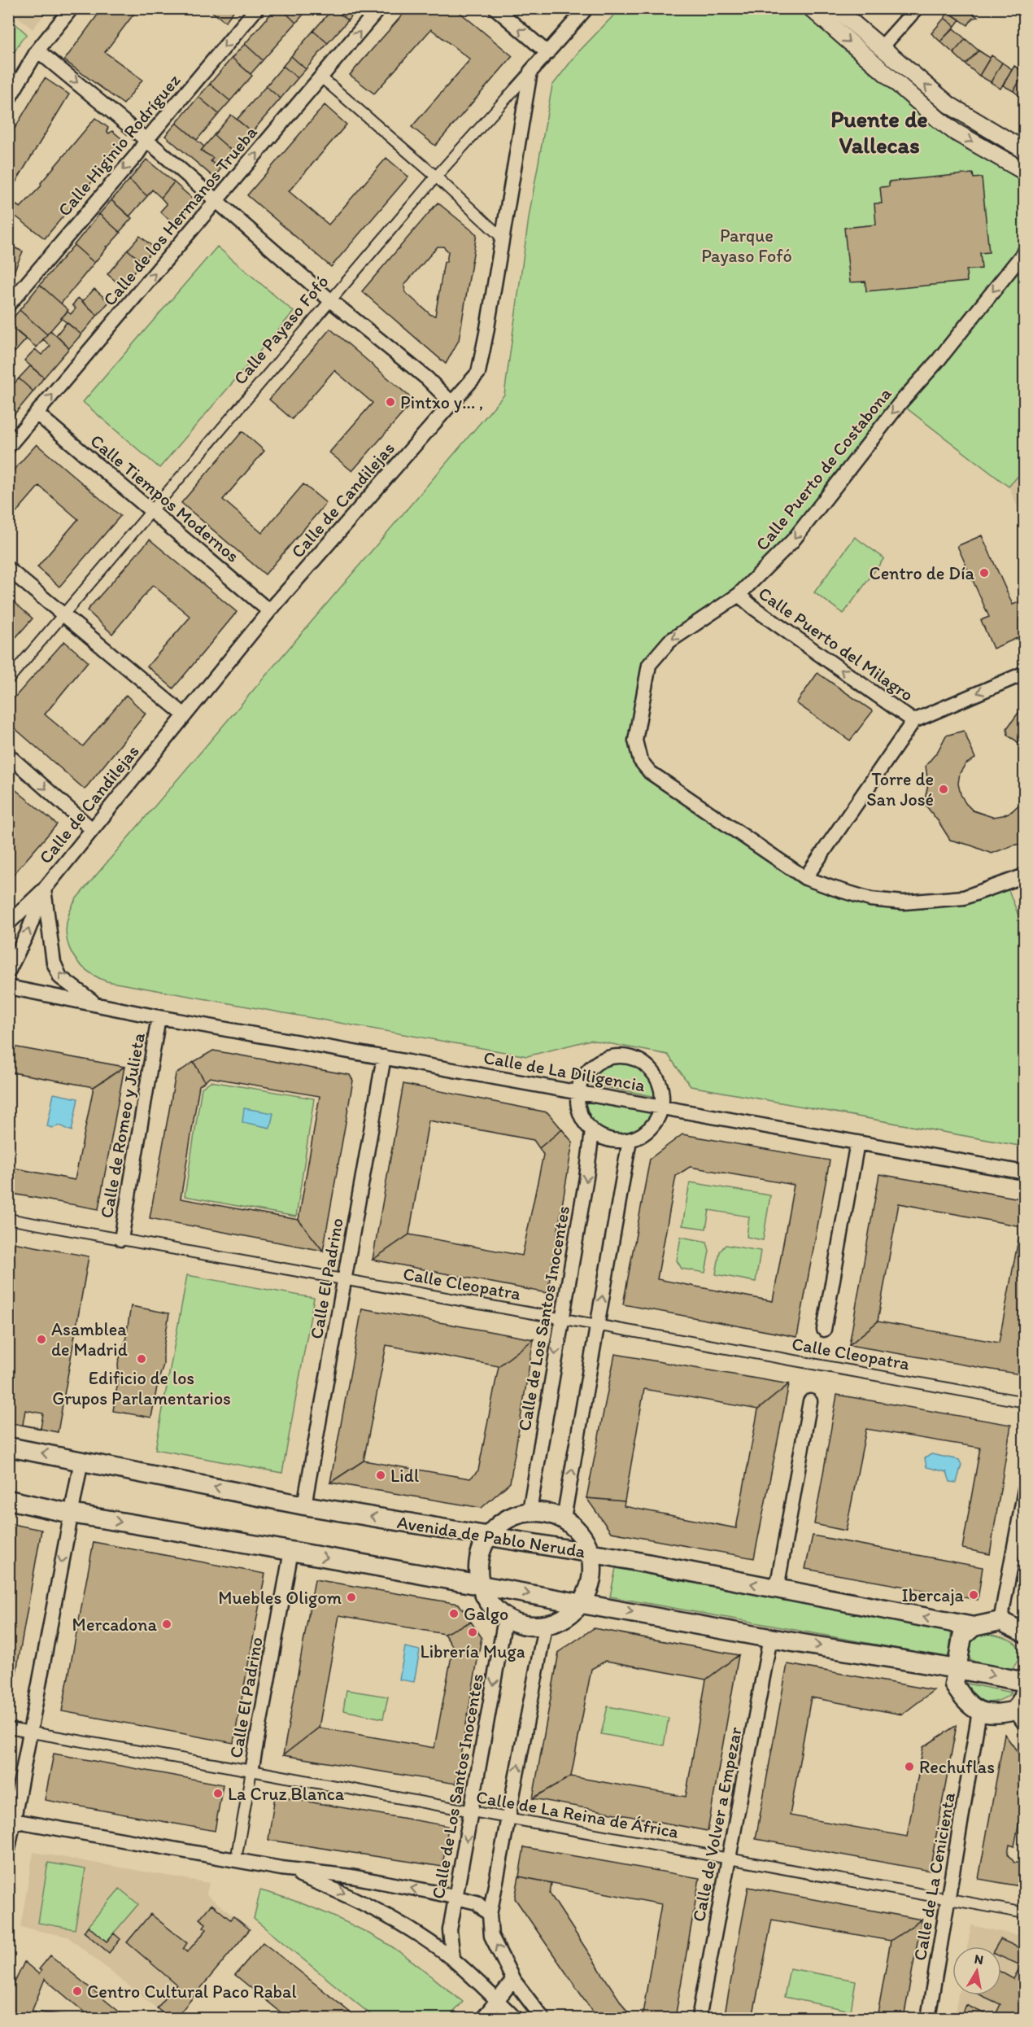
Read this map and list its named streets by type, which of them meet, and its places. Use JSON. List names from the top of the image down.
{
  "streets": {
    "main road": ["Avenida de Pablo Neruda"],
    "street": [
      "Calle Higinio Rodríguez",
      "Calle de los Hermanos Trueba",
      "Calle Payaso Fofó",
      "Calle Puerto de Costabona",
      "Calle Tiempos Modernos",
      "Calle de Candilejas",
      "Calle Puerto del Milagro",
      "Calle de La Diligencia",
      "Calle de Romeo y Julieta",
      "Calle El Padrino",
      "Calle Cleopatra",
      "Calle de Los Santos Inocentes",
      "Calle de La Reina de África",
      "Calle de Volver a Empezar",
      "Calle de La Cenicienta"
    ]
  },
  "crossings": [
    ["Calle de los Hermanos Trueba", "Calle Tiempos Modernos"],
    ["Calle Payaso Fofó", "Calle Tiempos Modernos"],
    ["Calle Payaso Fofó", "Calle de Candilejas"],
    ["Calle Puerto de Costabona", "Calle Puerto del Milagro"],
    ["Calle Tiempos Modernos", "Calle de Candilejas"],
    ["Calle de Candilejas", "Calle de La Diligencia"],
    ["Calle de La Diligencia", "Calle de Romeo y Julieta"],
    ["Calle de La Diligencia", "Calle El Padrino"],
    ["Calle de Romeo y Julieta", "Calle Cleopatra"],
    ["Calle El Padrino", "Calle Cleopatra"],
    ["Calle El Padrino", "Avenida de Pablo Neruda"],
    ["Calle El Padrino", "Calle de La Reina de África"],
    ["Calle Cleopatra", "Calle de Los Santos Inocentes"],
    ["Calle de Los Santos Inocentes", "Calle de La Reina de África"],
    ["Calle de La Reina de África", "Calle de Volver a Empezar"],
    ["Calle de La Reina de África", "Calle de La Cenicienta"]
  ],
  "one_way": ["Calle Higinio Rodríguez", "Calle de los Hermanos Trueba", "Calle Puerto del Milagro"],
  "districts": ["Puente de Vallecas"],
  "parks": ["Parque Payaso Fofó"],
  "places": [
    "Pintxo y... ,",
    "Centro de Día",
    "Torre de San José",
    "Asamblea de Madrid",
    "Edificio de los Grupos Parlamentarios",
    "Lidl",
    "Ibercaja",
    "Muebles Oligom",
    "Galgo",
    "Mercadona",
    "Librería Muga",
    "Rechuflas",
    "La Cruz Blanca",
    "Centro Cultural Paco Rabal"
  ],
  "north": "top"
}
